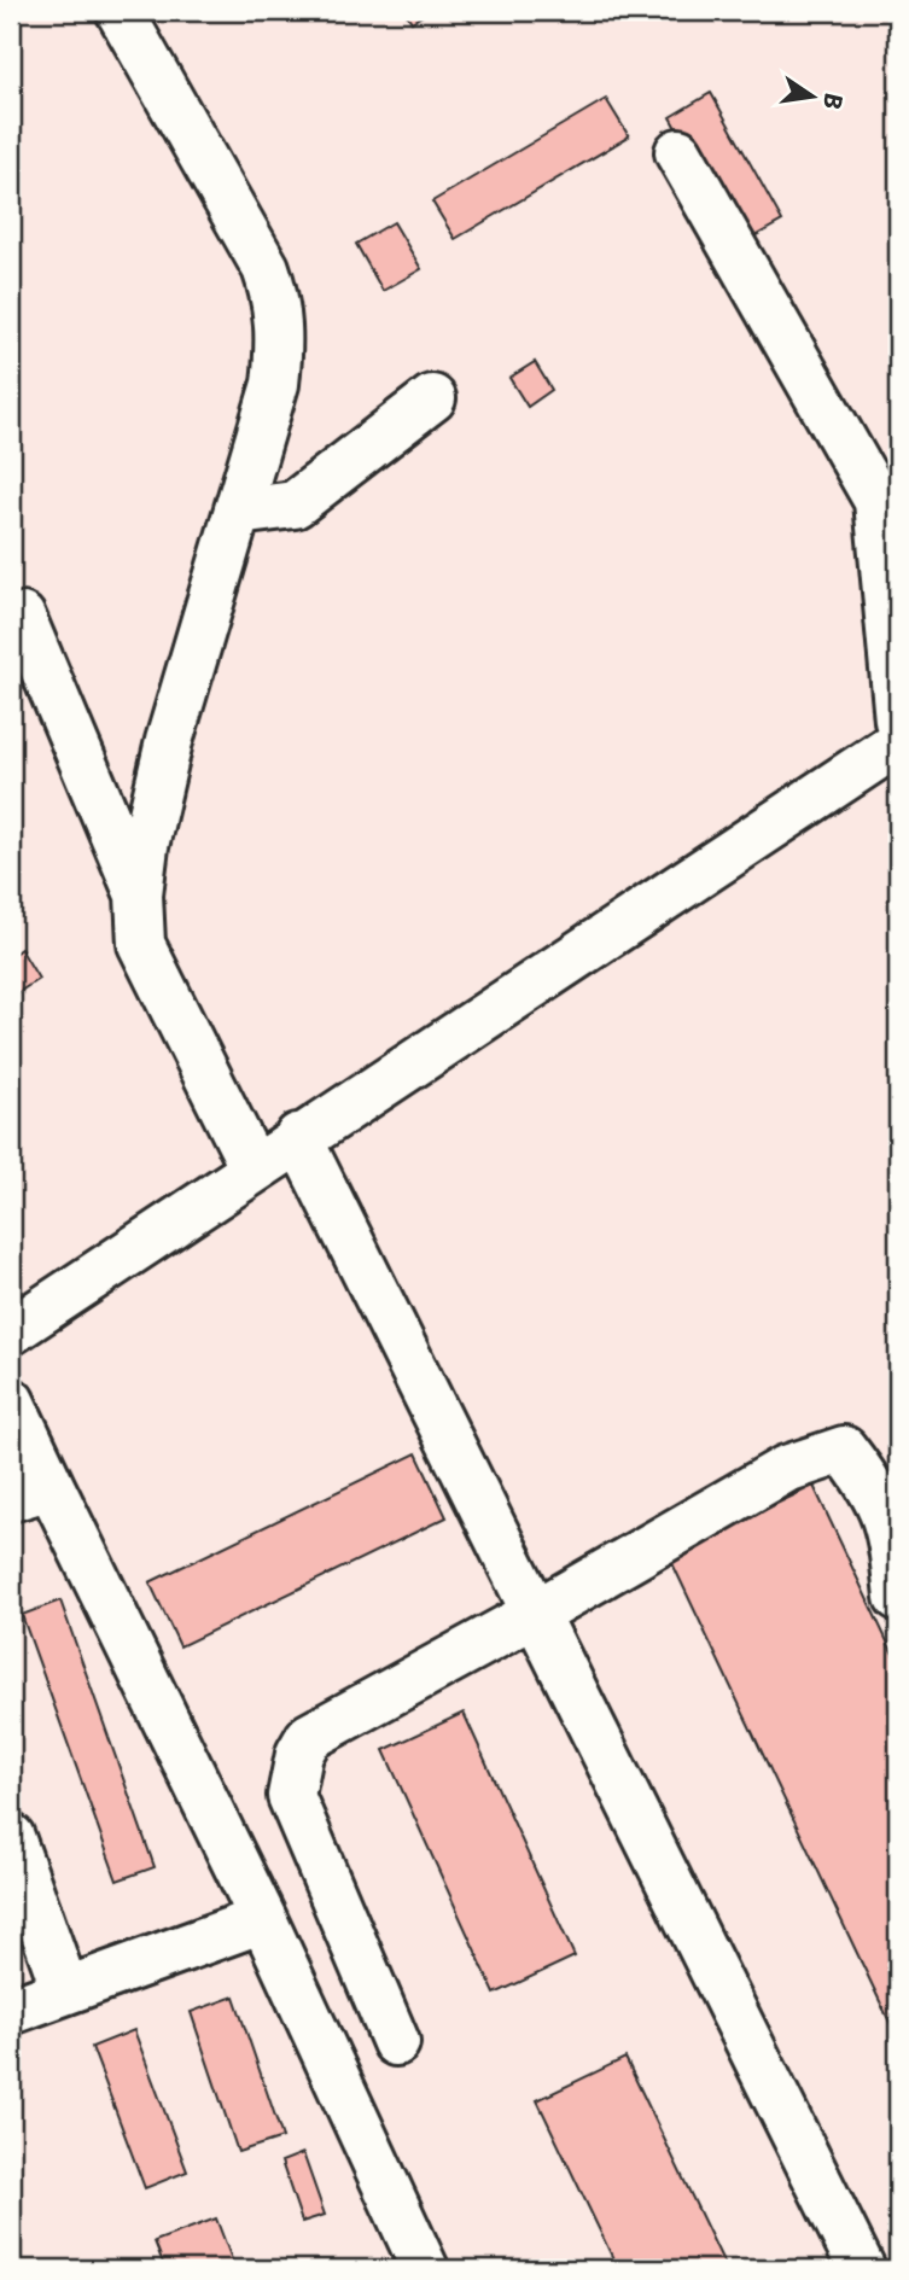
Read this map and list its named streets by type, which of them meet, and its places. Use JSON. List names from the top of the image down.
{
  "north": "right"
}
